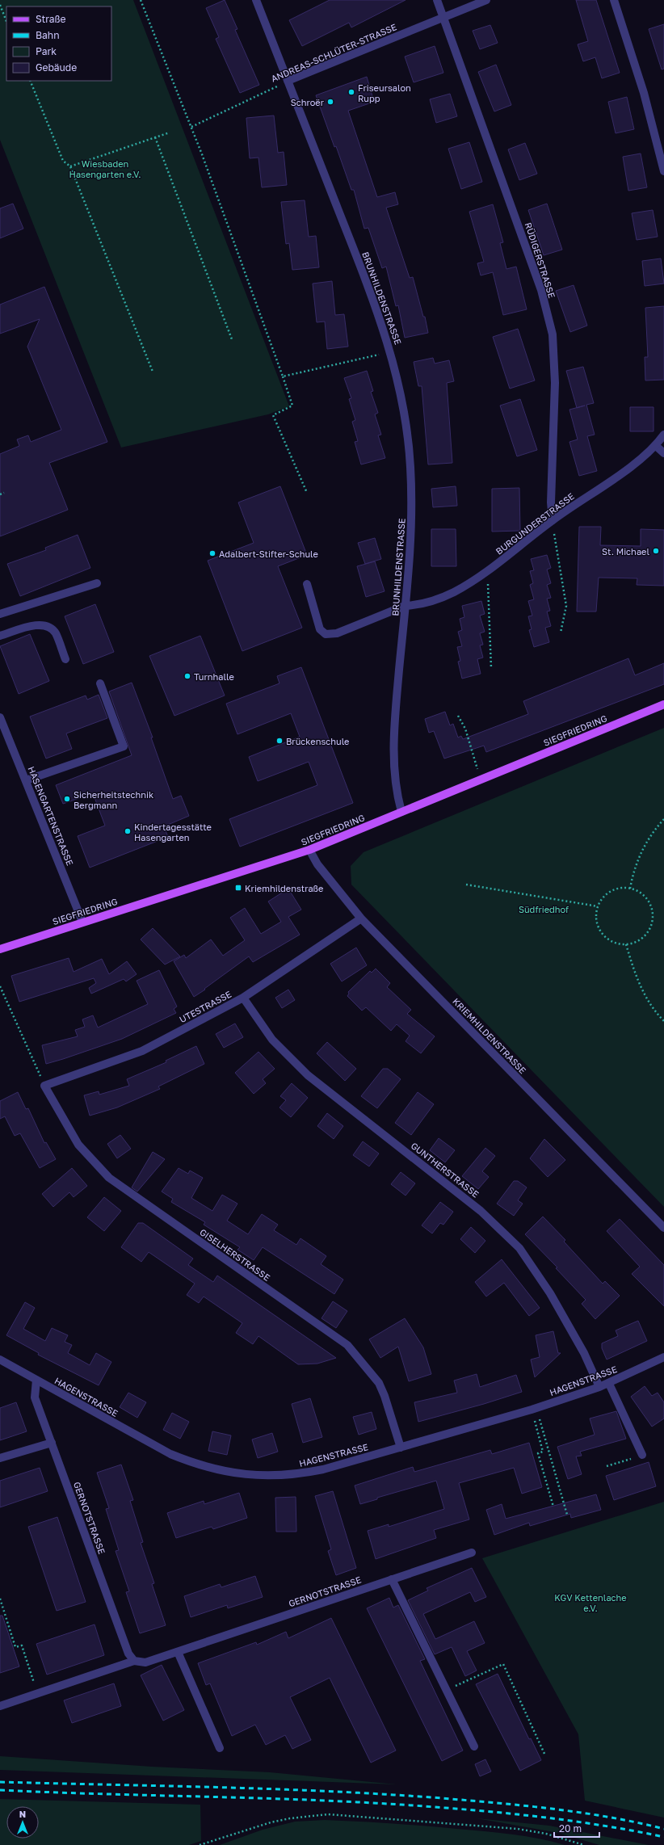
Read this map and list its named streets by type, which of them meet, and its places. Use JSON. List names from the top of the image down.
{
  "streets": {
    "main road": ["SIEGFRIEDRING"],
    "street": [
      "ANDREAS-SCHLÜTER-STRASSE",
      "RÜDIGERSTRASSE",
      "BRUNHILDENSTRASSE",
      "BURGUNDERSTRASSE",
      "HASENGARTENSTRASSE",
      "UTESTRASSE",
      "KRIEMHILDENSTRASSE",
      "GUNTHERSTRASSE",
      "GISELHERSTRASSE",
      "HAGENSTRASSE",
      "GERNOTSTRASSE"
    ]
  },
  "crossings": [
    ["ANDREAS-SCHLÜTER-STRASSE", "RÜDIGERSTRASSE"],
    ["ANDREAS-SCHLÜTER-STRASSE", "BRUNHILDENSTRASSE"],
    ["RÜDIGERSTRASSE", "BURGUNDERSTRASSE"],
    ["BRUNHILDENSTRASSE", "BURGUNDERSTRASSE"],
    ["BRUNHILDENSTRASSE", "SIEGFRIEDRING"],
    ["SIEGFRIEDRING", "HASENGARTENSTRASSE"],
    ["SIEGFRIEDRING", "KRIEMHILDENSTRASSE"],
    ["UTESTRASSE", "KRIEMHILDENSTRASSE"],
    ["UTESTRASSE", "GUNTHERSTRASSE"],
    ["UTESTRASSE", "GISELHERSTRASSE"],
    ["GUNTHERSTRASSE", "HAGENSTRASSE"],
    ["GISELHERSTRASSE", "HAGENSTRASSE"],
    ["HAGENSTRASSE", "GERNOTSTRASSE"]
  ],
  "parks": ["Wiesbaden Hasengarten e.V.", "Südfriedhof", "KGV Kettenlache e.V."],
  "places": {
    "other": [
      "Friseursalon Rupp",
      "Schroër",
      "St. Michael",
      "Adalbert-Stifter-Schule",
      "Turnhalle",
      "Brückenschule",
      "Sicherheitstechnik Bergmann",
      "Kindertagesstätte Hasengarten"
    ],
    "transit": ["Kriemhildenstraße"]
  },
  "legend": [
    "Straße",
    "Bahn",
    "Park",
    "Gebäude"
  ],
  "scale_bar": "20 m",
  "north": "top"
}
